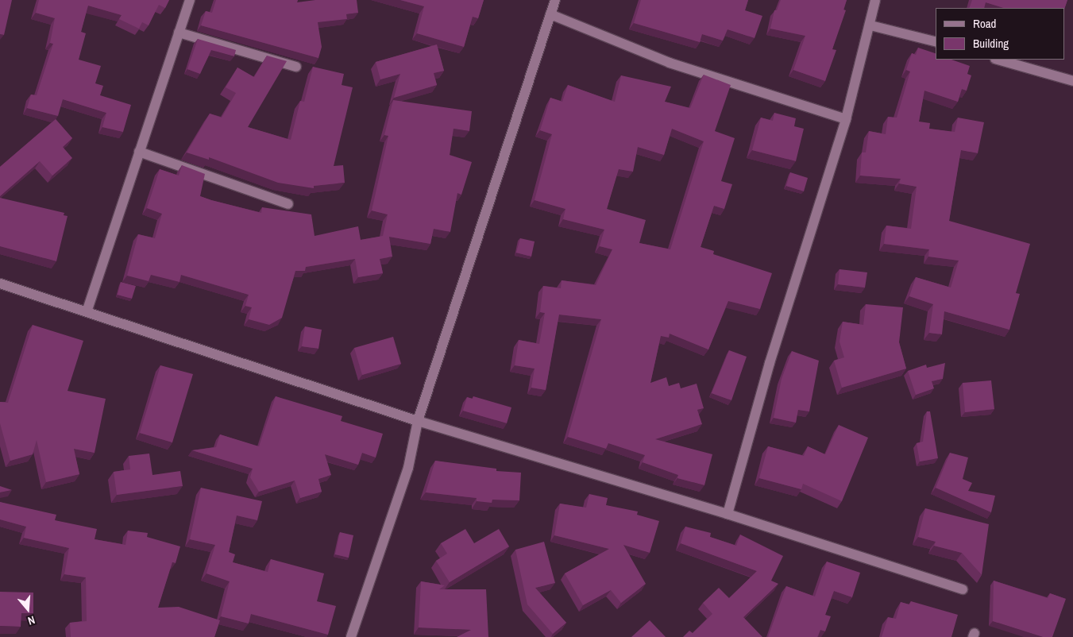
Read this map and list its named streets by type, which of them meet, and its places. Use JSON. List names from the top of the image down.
{
  "legend": ["Road", "Building"],
  "north": "bottom"
}
